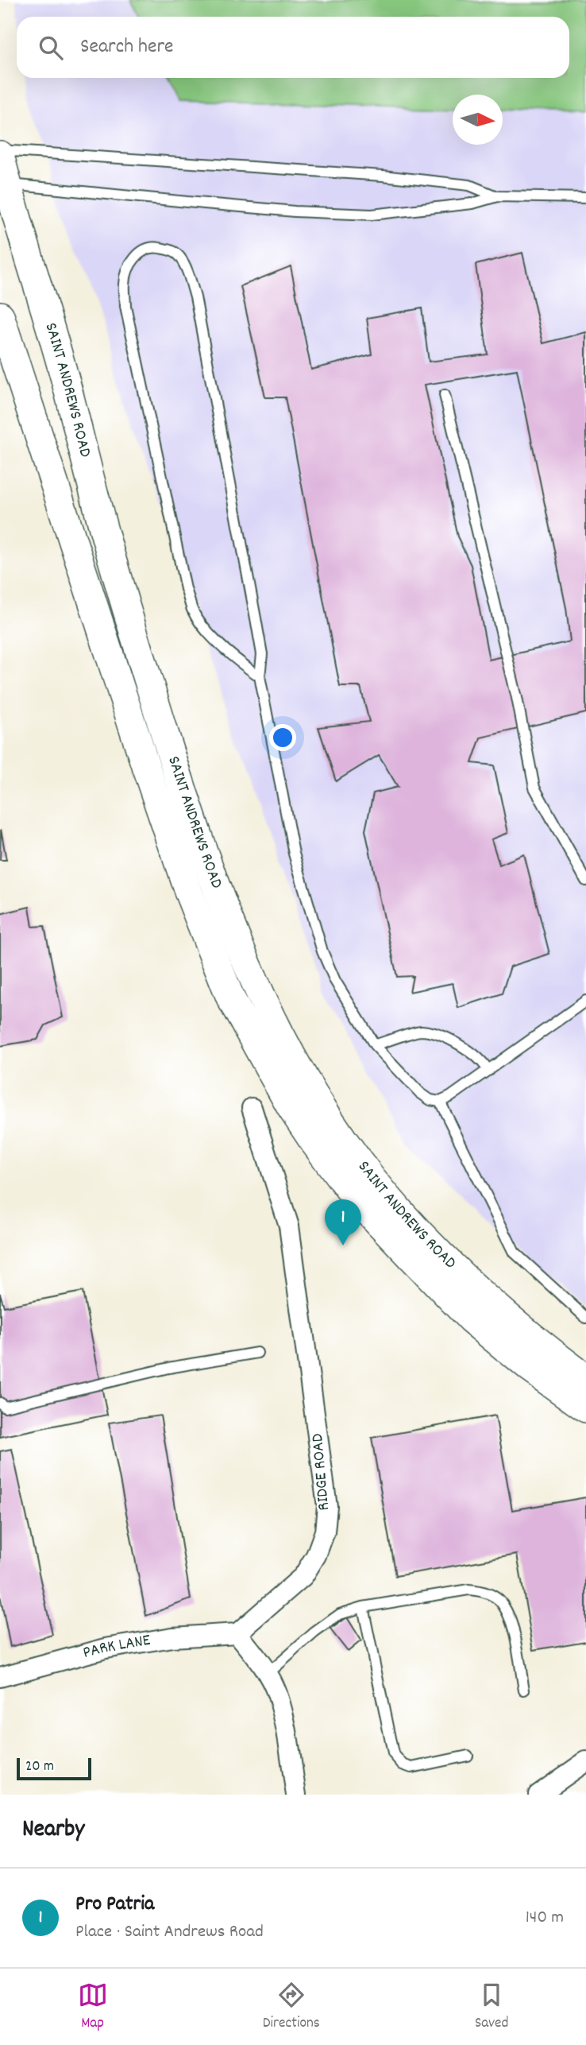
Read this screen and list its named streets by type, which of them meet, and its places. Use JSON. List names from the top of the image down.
{
  "streets": {
    "main road": ["SAINT ANDREWS ROAD"],
    "street": ["RIDGE ROAD", "PARK LANE"]
  },
  "crossings": [
    ["RIDGE ROAD", "PARK LANE"]
  ],
  "scale_bar": "20 m",
  "north": "right",
  "page": {
    "search": "Search here",
    "pins": "1",
    "scale": "20 m",
    "heading": "Nearby",
    "list": [
      {
        "mark": "1",
        "name": "Pro Patria",
        "note": "Place · Saint Andrews Road",
        "value": "140 m"
      }
    ],
    "nav": ["Map", "Directions", "Saved"]
  }
}
